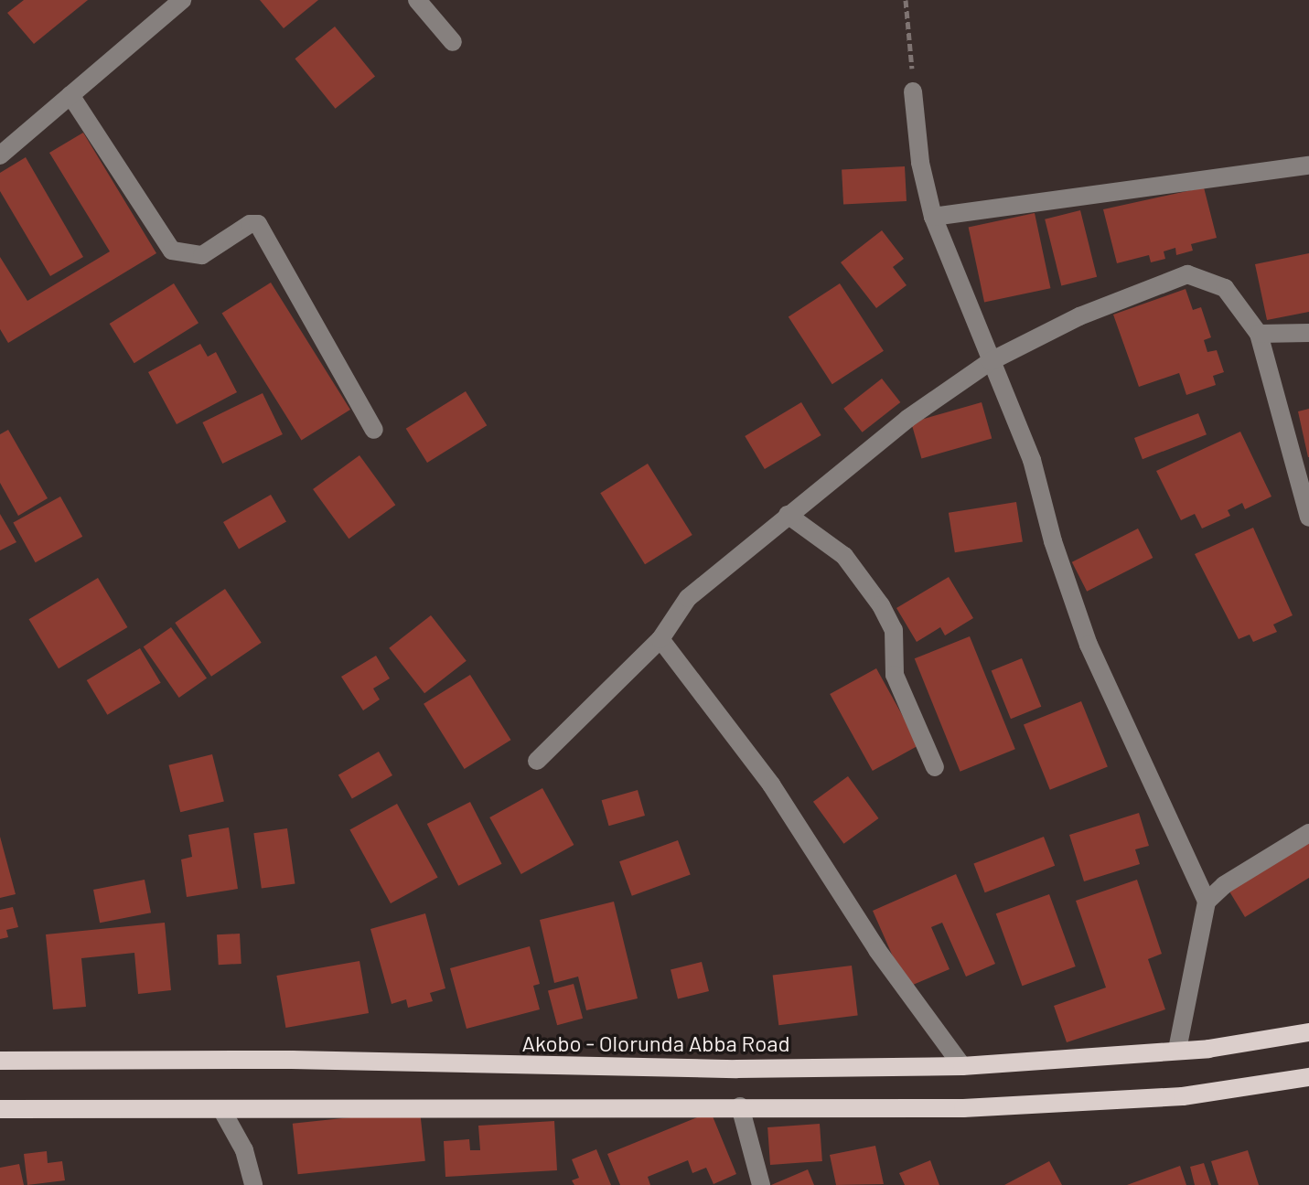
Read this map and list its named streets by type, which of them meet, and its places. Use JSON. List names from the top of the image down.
{
  "streets": {
    "main road": ["Akobo - Olorunda Abba Road"]
  }
}
